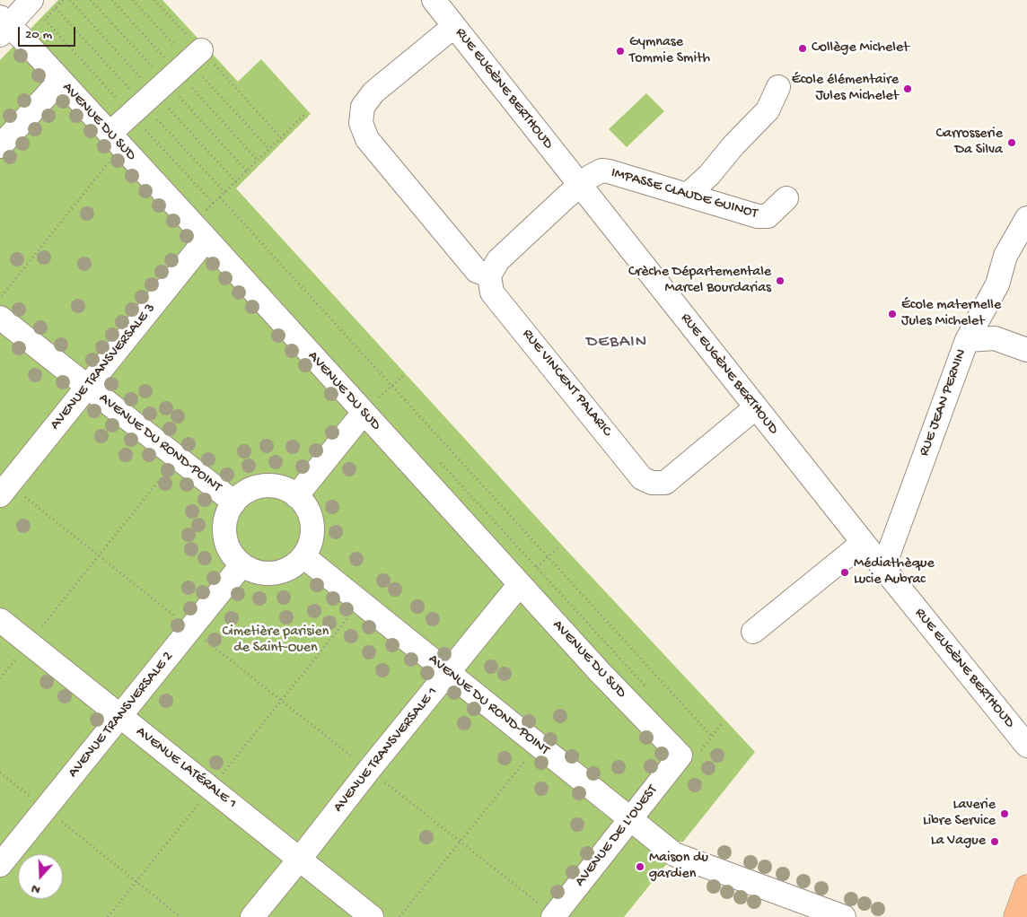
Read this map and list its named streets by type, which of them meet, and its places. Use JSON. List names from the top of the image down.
{
  "streets": {
    "street": [
      "RUE EUGÈNE BERTHOUD",
      "AVENUE DU SUD",
      "IMPASSE CLAUDE GUINOT",
      "AVENUE TRANSVERSALE 3",
      "RUE VINCENT PALARIC",
      "RUE JEAN PERNIN",
      "AVENUE DU ROND-POINT",
      "AVENUE TRANSVERSALE 2",
      "AVENUE TRANSVERSALE 1",
      "AVENUE LATÉRALE 1",
      "AVENUE DE L'OUEST"
    ]
  },
  "crossings": [
    ["RUE EUGÈNE BERTHOUD", "IMPASSE CLAUDE GUINOT"],
    ["RUE EUGÈNE BERTHOUD", "RUE VINCENT PALARIC"],
    ["RUE EUGÈNE BERTHOUD", "RUE JEAN PERNIN"],
    ["AVENUE DU SUD", "AVENUE TRANSVERSALE 3"],
    ["AVENUE DU SUD", "AVENUE TRANSVERSALE 1"],
    ["AVENUE DU SUD", "AVENUE DE L'OUEST"],
    ["AVENUE TRANSVERSALE 3", "AVENUE DU ROND-POINT"],
    ["AVENUE DU ROND-POINT", "AVENUE TRANSVERSALE 2"],
    ["AVENUE DU ROND-POINT", "AVENUE TRANSVERSALE 1"],
    ["AVENUE DU ROND-POINT", "AVENUE DE L'OUEST"],
    ["AVENUE TRANSVERSALE 2", "AVENUE LATÉRALE 1"],
    ["AVENUE TRANSVERSALE 1", "AVENUE LATÉRALE 1"]
  ],
  "districts": ["DEBAIN"],
  "parks": ["Cimetière parisien de Saint-Ouen"],
  "places": [
    "Collège Michelet",
    "Gymnase Tommie Smith",
    "École élémentaire Jules Michelet",
    "Carrosserie Da Silva",
    "Crèche Départementale Marcel Bourdarias",
    "École maternelle Jules Michelet",
    "Médiathèque Lucie Aubrac",
    "Laverie Libre Service",
    "La Vague",
    "Maison du gardien"
  ],
  "scale_bar": "20 m",
  "north": "bottom"
}
